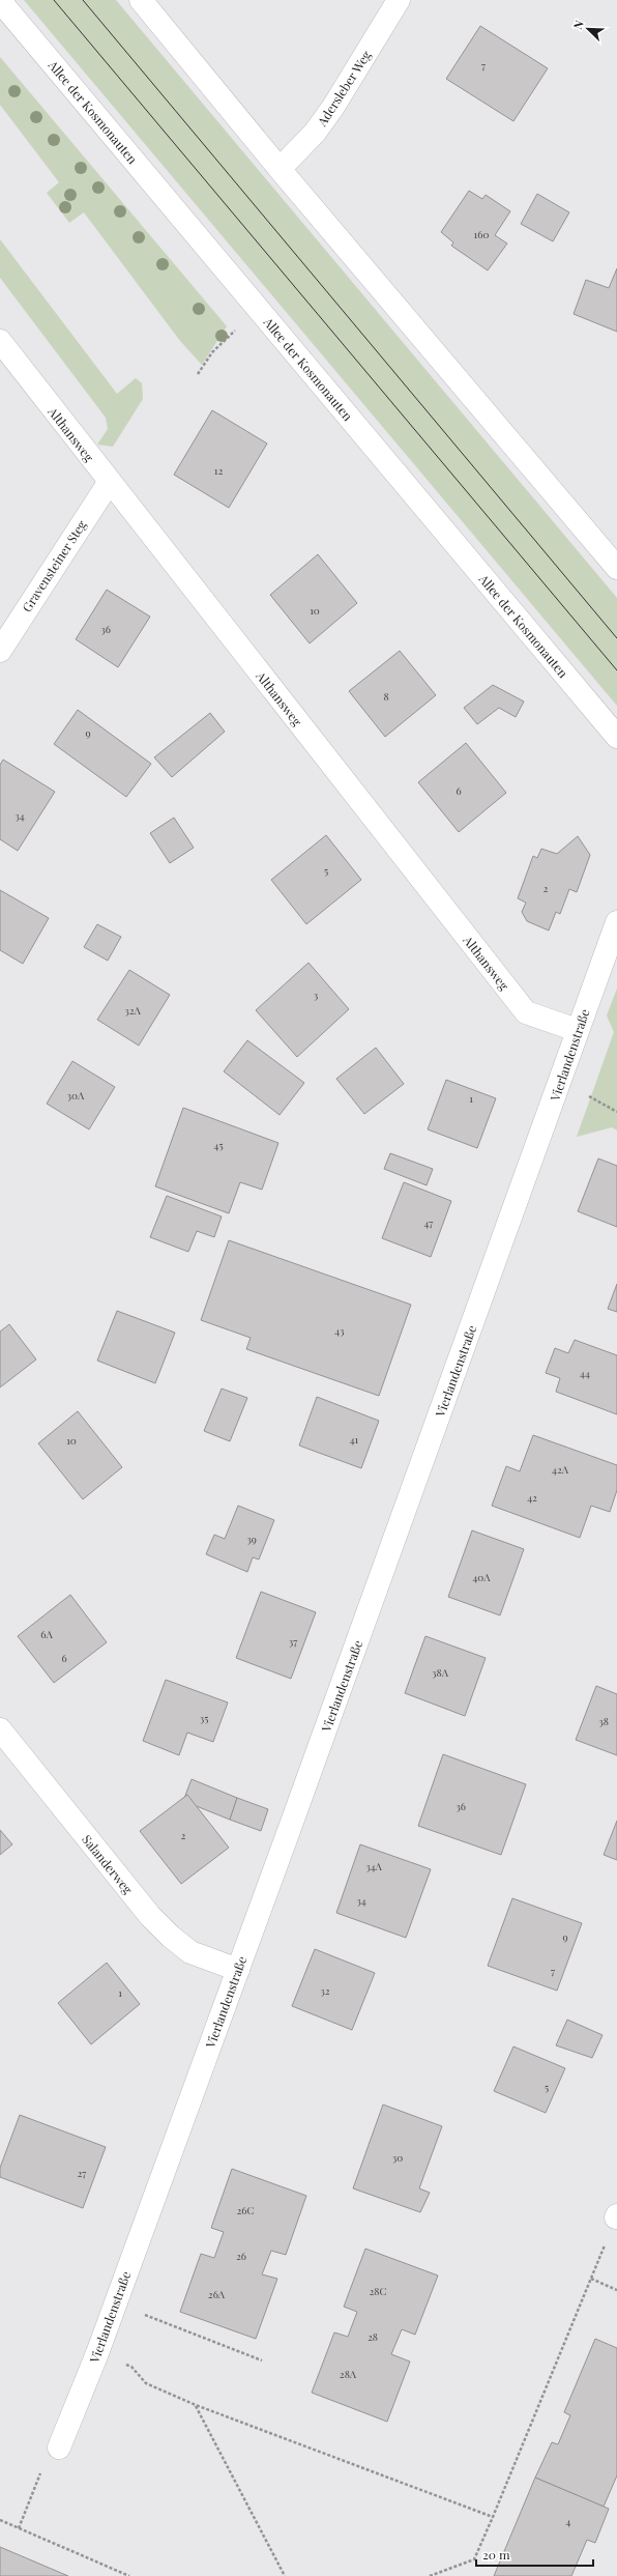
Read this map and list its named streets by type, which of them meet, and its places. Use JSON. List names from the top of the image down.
{
  "streets": {
    "street": [
      "Adersleber Weg",
      "Allee der Kosmonauten",
      "Althansweg",
      "Gravensteiner Steg",
      "Vierlandenstraße",
      "Salanderweg"
    ]
  },
  "crossings": [
    ["Althansweg", "Gravensteiner Steg"],
    ["Althansweg", "Vierlandenstraße"],
    ["Vierlandenstraße", "Salanderweg"]
  ],
  "house_numbers": [
    "7",
    "160",
    "12",
    "10",
    "36",
    "8",
    "9",
    "6",
    "34",
    "5",
    "2",
    "3",
    "32A",
    "30A",
    "1",
    "45",
    "47",
    "43",
    "44",
    "41",
    "10",
    "42A",
    "42",
    "39",
    "40A",
    "6A",
    "37",
    "6",
    "38A",
    "35",
    "38",
    "36",
    "2",
    "34A",
    "34",
    "9",
    "7",
    "32",
    "1",
    "5",
    "30",
    "27",
    "26C",
    "26",
    "28C",
    "26A",
    "28",
    "28A",
    "4"
  ],
  "scale_bar": "20 m",
  "north": "top left"
}
